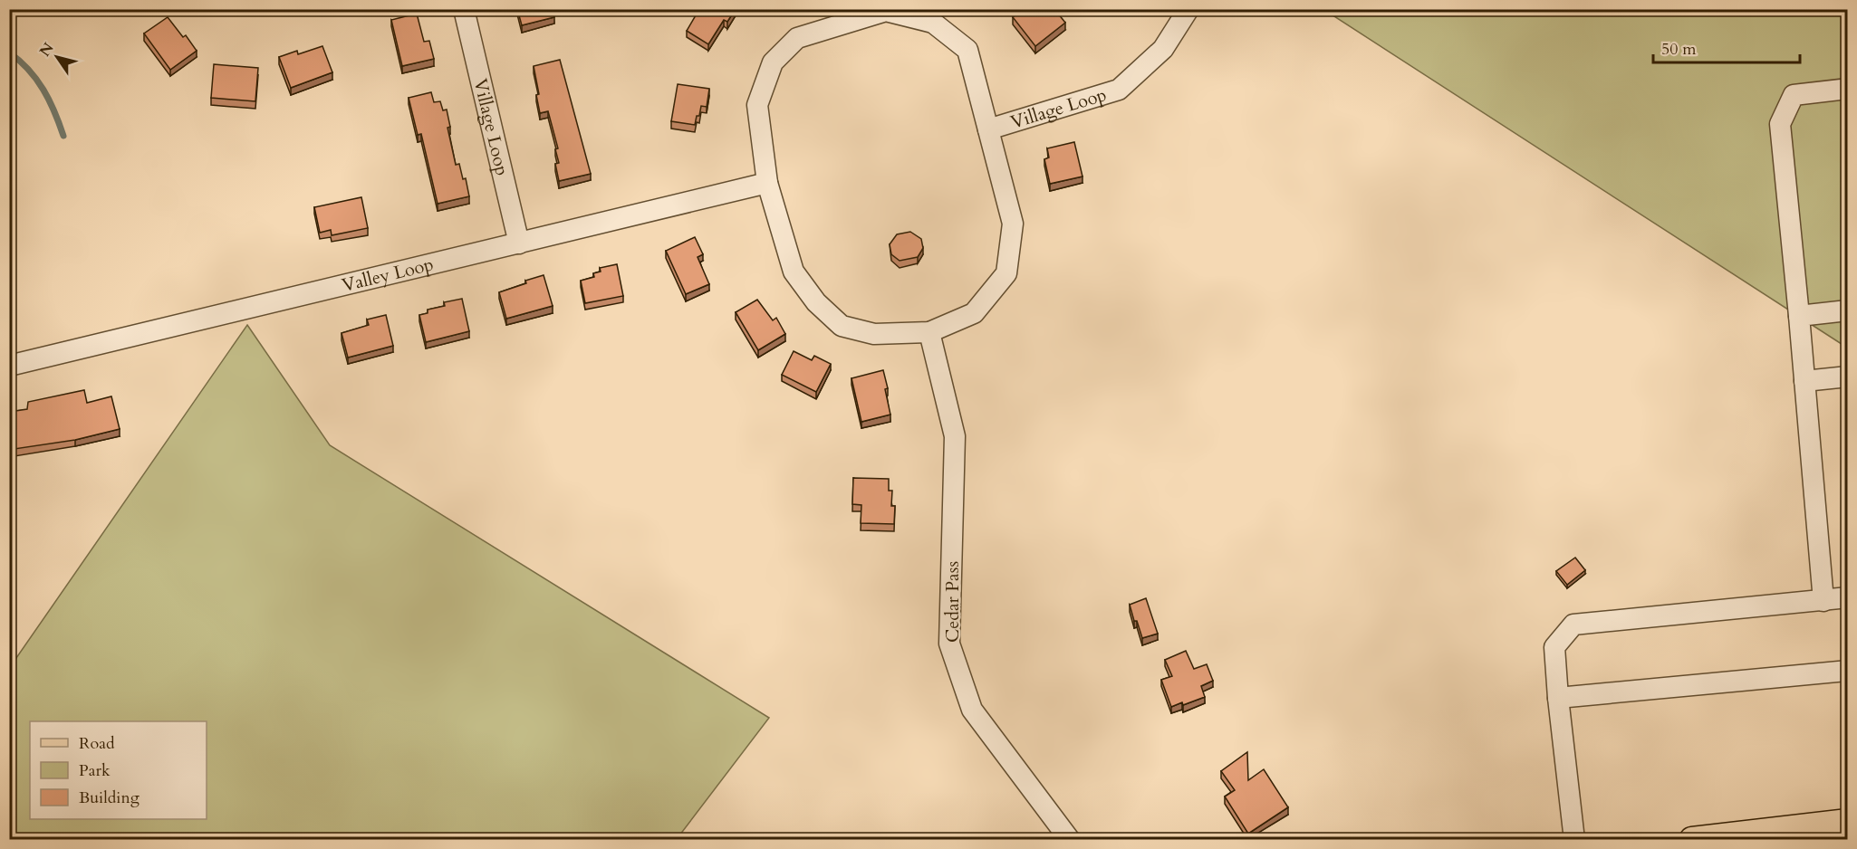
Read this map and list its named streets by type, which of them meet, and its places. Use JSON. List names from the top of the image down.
{
  "streets": {
    "street": ["Village Loop", "Valley Loop", "Cedar Pass"]
  },
  "crossings": [
    ["Village Loop", "Valley Loop"]
  ],
  "legend": ["Road", "Park", "Building"],
  "scale_bar": "50 m",
  "north": "top left"
}
